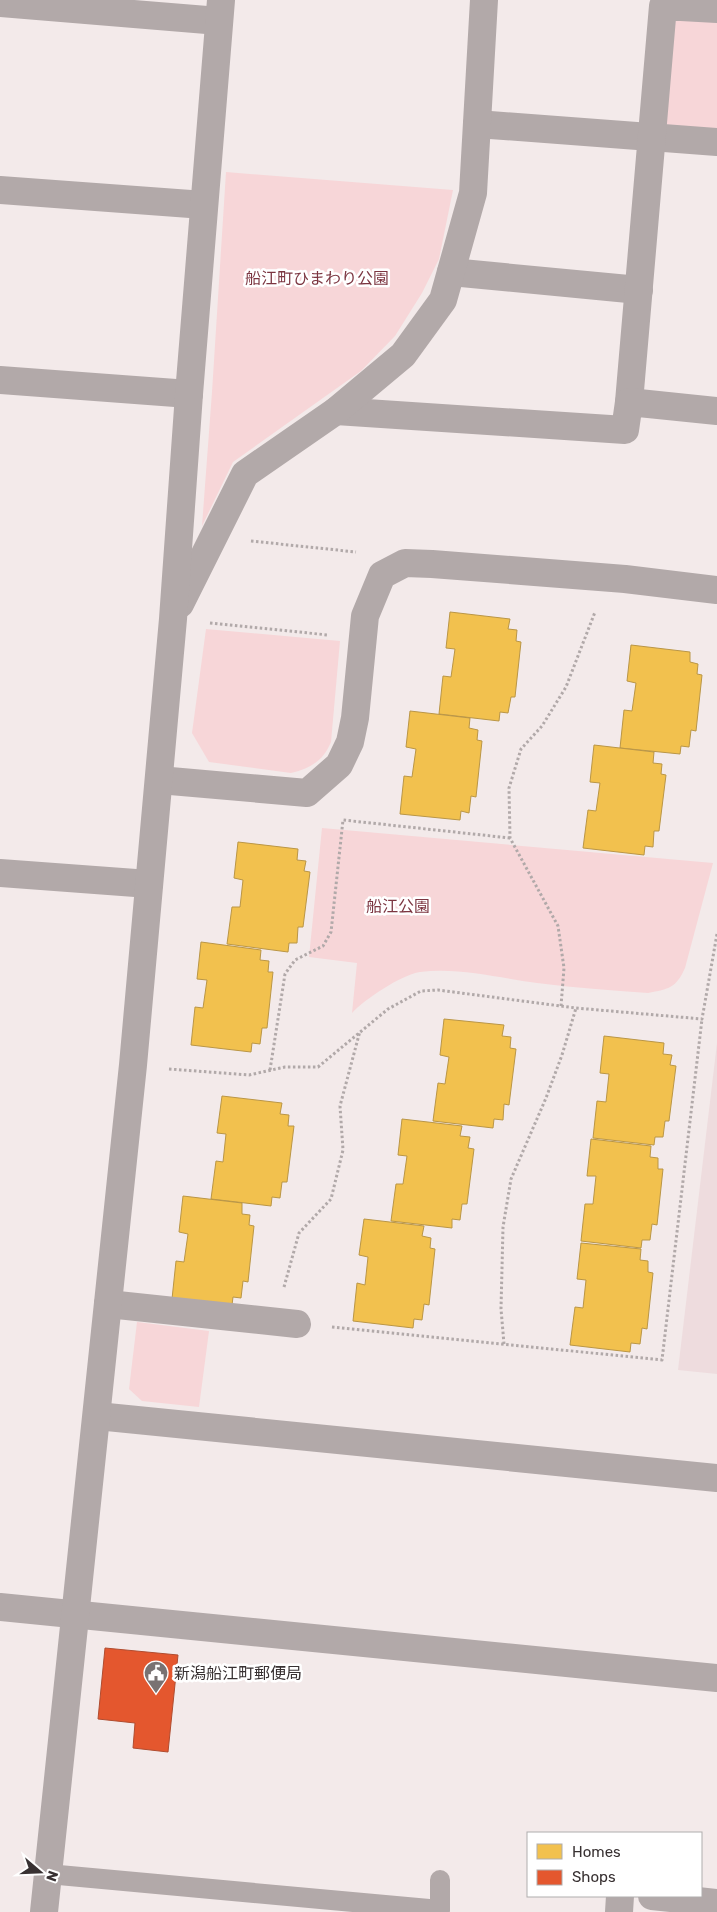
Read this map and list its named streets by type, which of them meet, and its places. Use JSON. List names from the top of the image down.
{
  "parks": ["船江町ひまわり公園", "船江公園"],
  "places": {
    "public building": ["新潟船江町郵便局"]
  },
  "legend": ["Homes", "Shops"],
  "north": "right"
}
